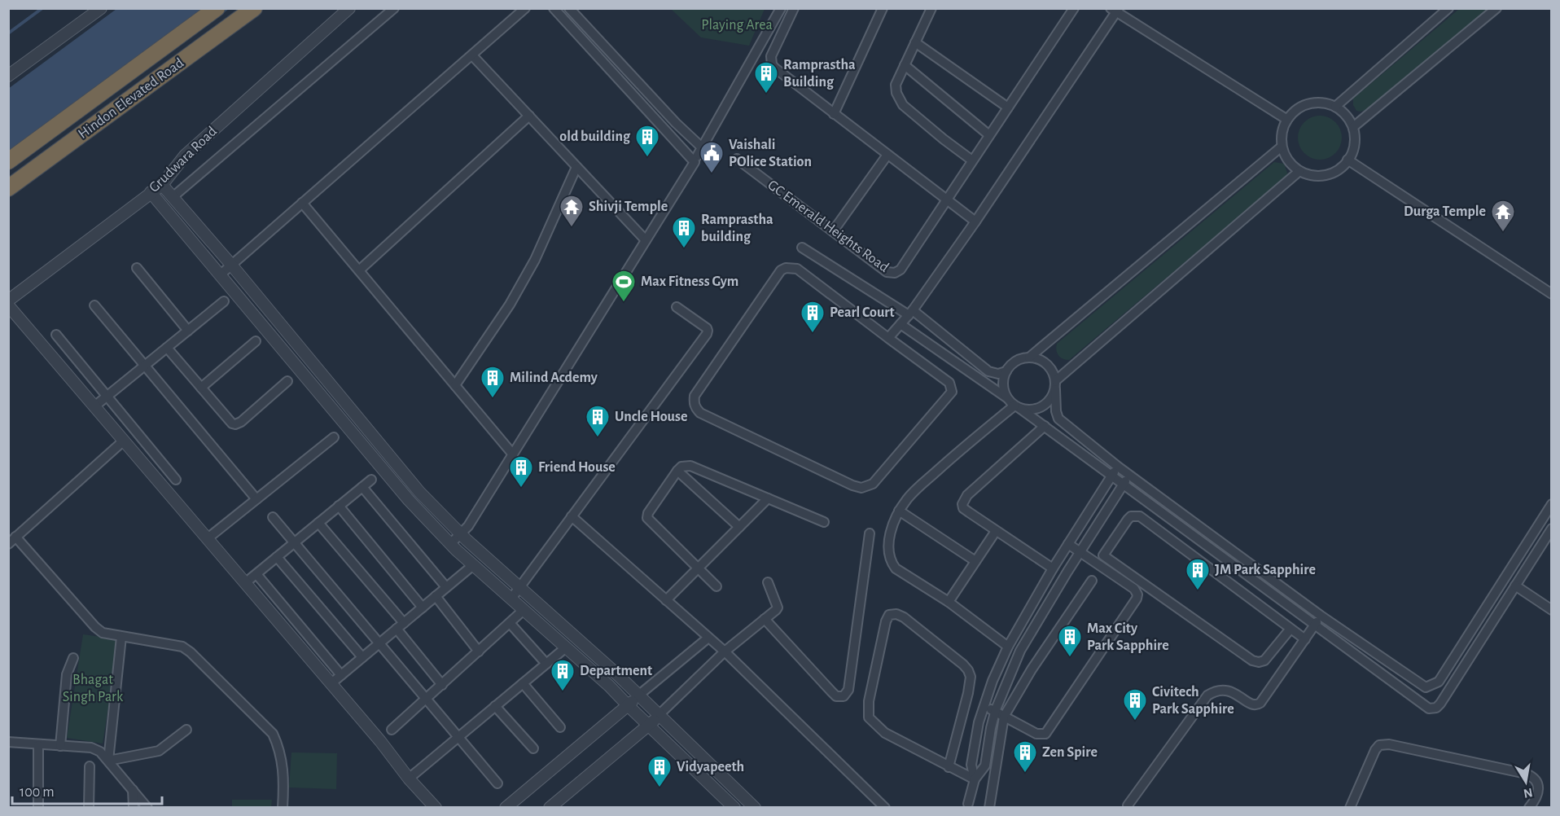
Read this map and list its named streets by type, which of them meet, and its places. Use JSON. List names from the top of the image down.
{
  "streets": {
    "highway": ["Hindon Elevated Road"],
    "street": ["Grudwara Road", "GC Emerald Heights Road"]
  },
  "parks": ["Playing Area", "Bhagat Singh Park"],
  "places": {
    "building": [
      "Ramprastha Building",
      "old building",
      "Ramprastha building",
      "Pearl Court",
      "Milind Acdemy",
      "Uncle House",
      "Friend House",
      "JM Park Sapphire",
      "Max City Park Sapphire",
      "Department",
      "Civitech Park Sapphire",
      "Zen Spire",
      "Vidyapeeth"
    ],
    "public building": ["Vaishali POlice Station"],
    "temple": ["Shivji Temple", "Durga Temple"],
    "sports": ["Max Fitness Gym"]
  },
  "scale_bar": "100 m",
  "north": "bottom"
}
